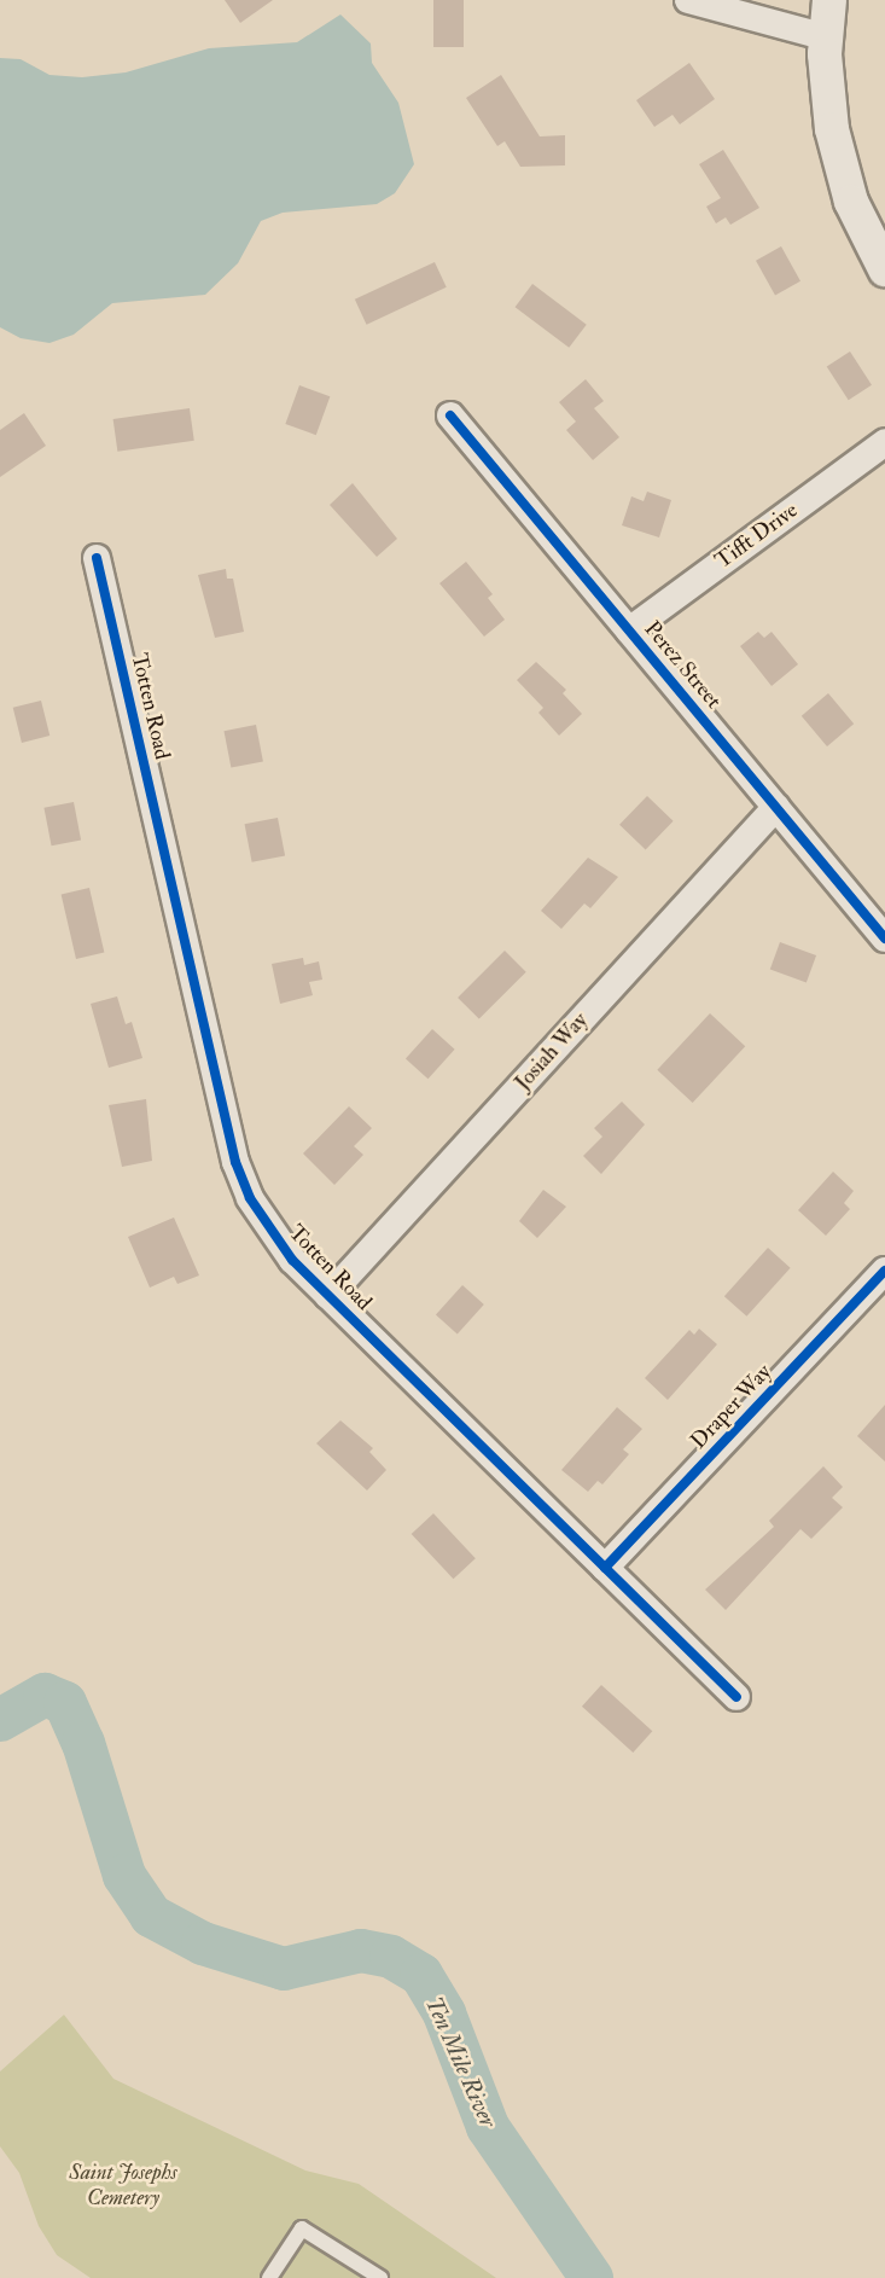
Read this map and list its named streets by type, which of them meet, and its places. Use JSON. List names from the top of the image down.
{
  "streets": {
    "street": [
      "Tifft Drive",
      "Perez Street",
      "Totten Road",
      "Josiah Way",
      "Draper Way"
    ]
  },
  "crossings": [
    ["Tifft Drive", "Perez Street"],
    ["Perez Street", "Josiah Way"],
    ["Totten Road", "Josiah Way"],
    ["Totten Road", "Draper Way"]
  ],
  "water": ["Ten Mile River"],
  "parks": ["Saint Josephs Cemetery"]
}
